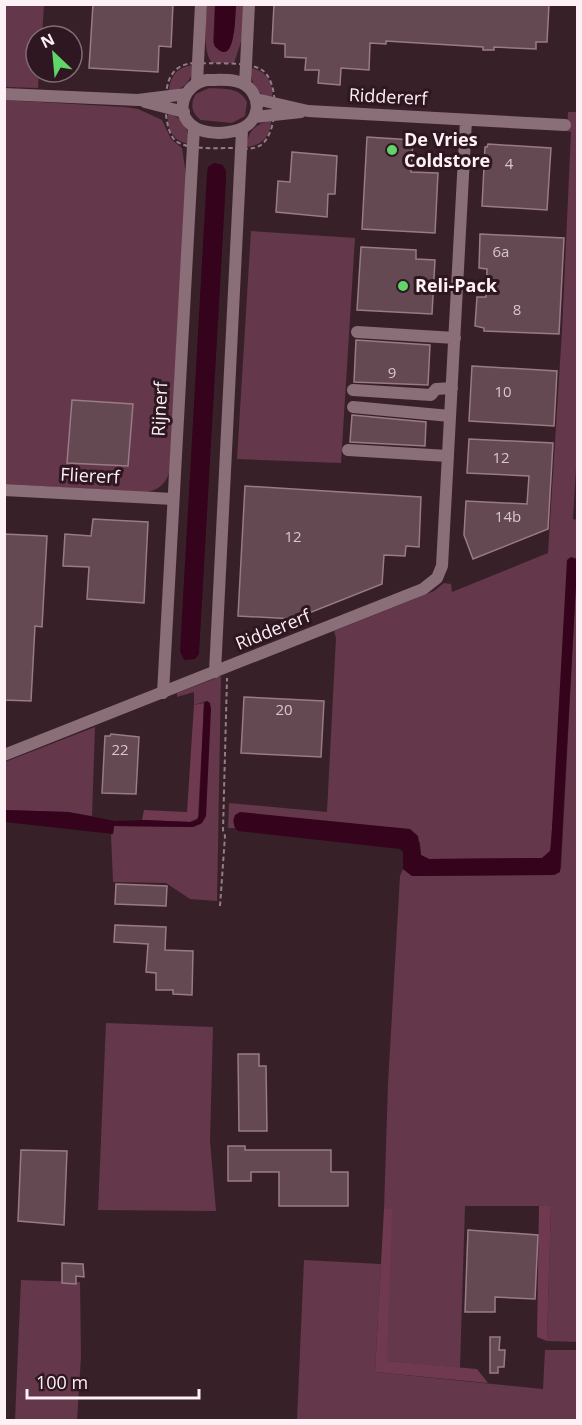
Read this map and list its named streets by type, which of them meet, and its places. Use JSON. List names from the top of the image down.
{
  "streets": {
    "street": ["Riddererf", "Rijnerf", "Fliererf"]
  },
  "crossings": [
    ["Riddererf", "Rijnerf"],
    ["Rijnerf", "Fliererf"]
  ],
  "places": ["De Vries Coldstore", "Reli-Pack"],
  "house_numbers": [
    "4",
    "6a",
    "8",
    "9",
    "10",
    "12",
    "14b",
    "12",
    "20",
    "22"
  ],
  "scale_bar": "100 m",
  "north": "top left"
}
